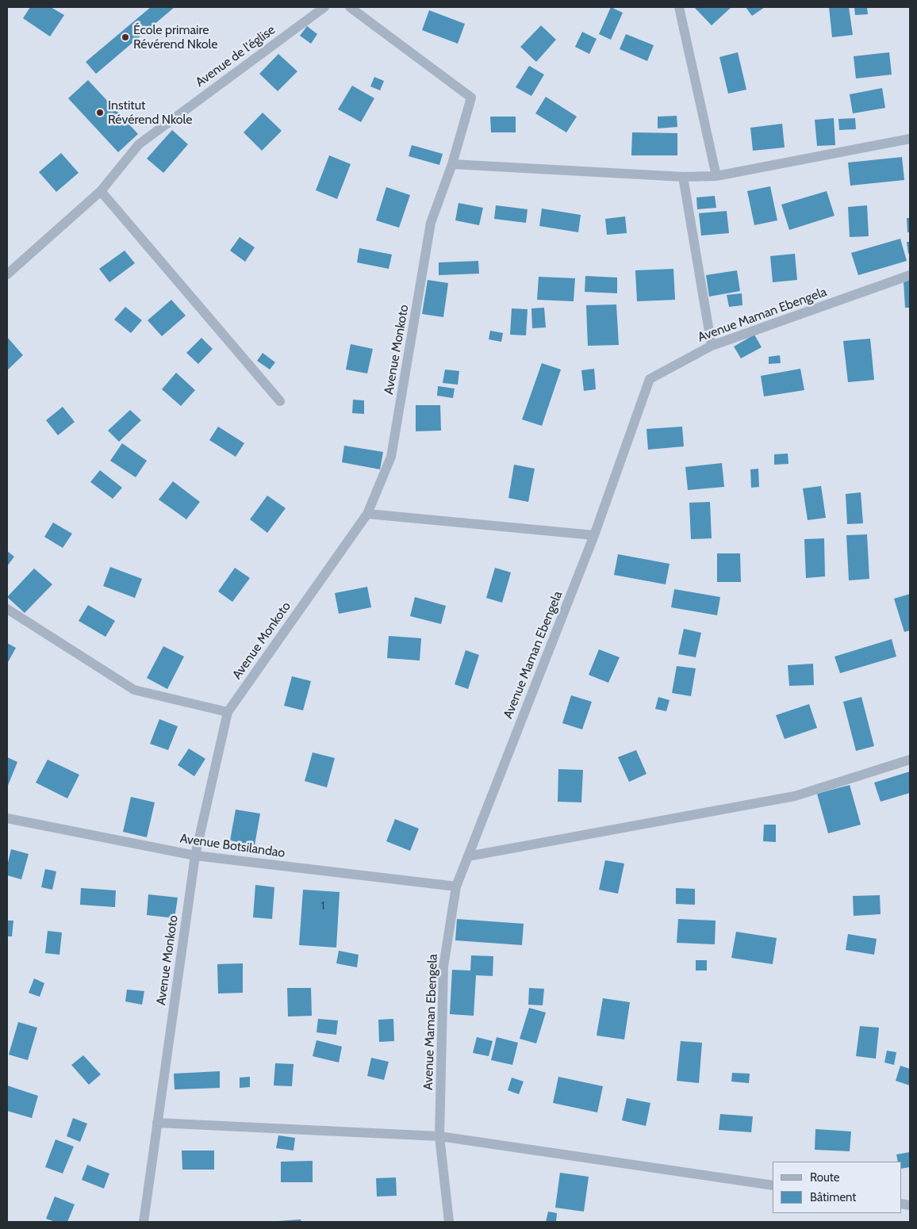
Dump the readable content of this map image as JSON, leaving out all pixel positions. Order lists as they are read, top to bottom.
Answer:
{
  "streets": {
    "street": [
      "Avenue de l'église",
      "Avenue Maman Ebengela",
      "Avenue Monkoto",
      "Avenue Botsilandao"
    ]
  },
  "crossings": [
    ["Avenue Maman Ebengela", "Avenue Botsilandao"],
    ["Avenue Monkoto", "Avenue Botsilandao"]
  ],
  "places": ["École primaire Révérend Nkole", "Institut Révérend Nkole"],
  "house_numbers": ["1"],
  "legend": ["Route", "Bâtiment"]
}
